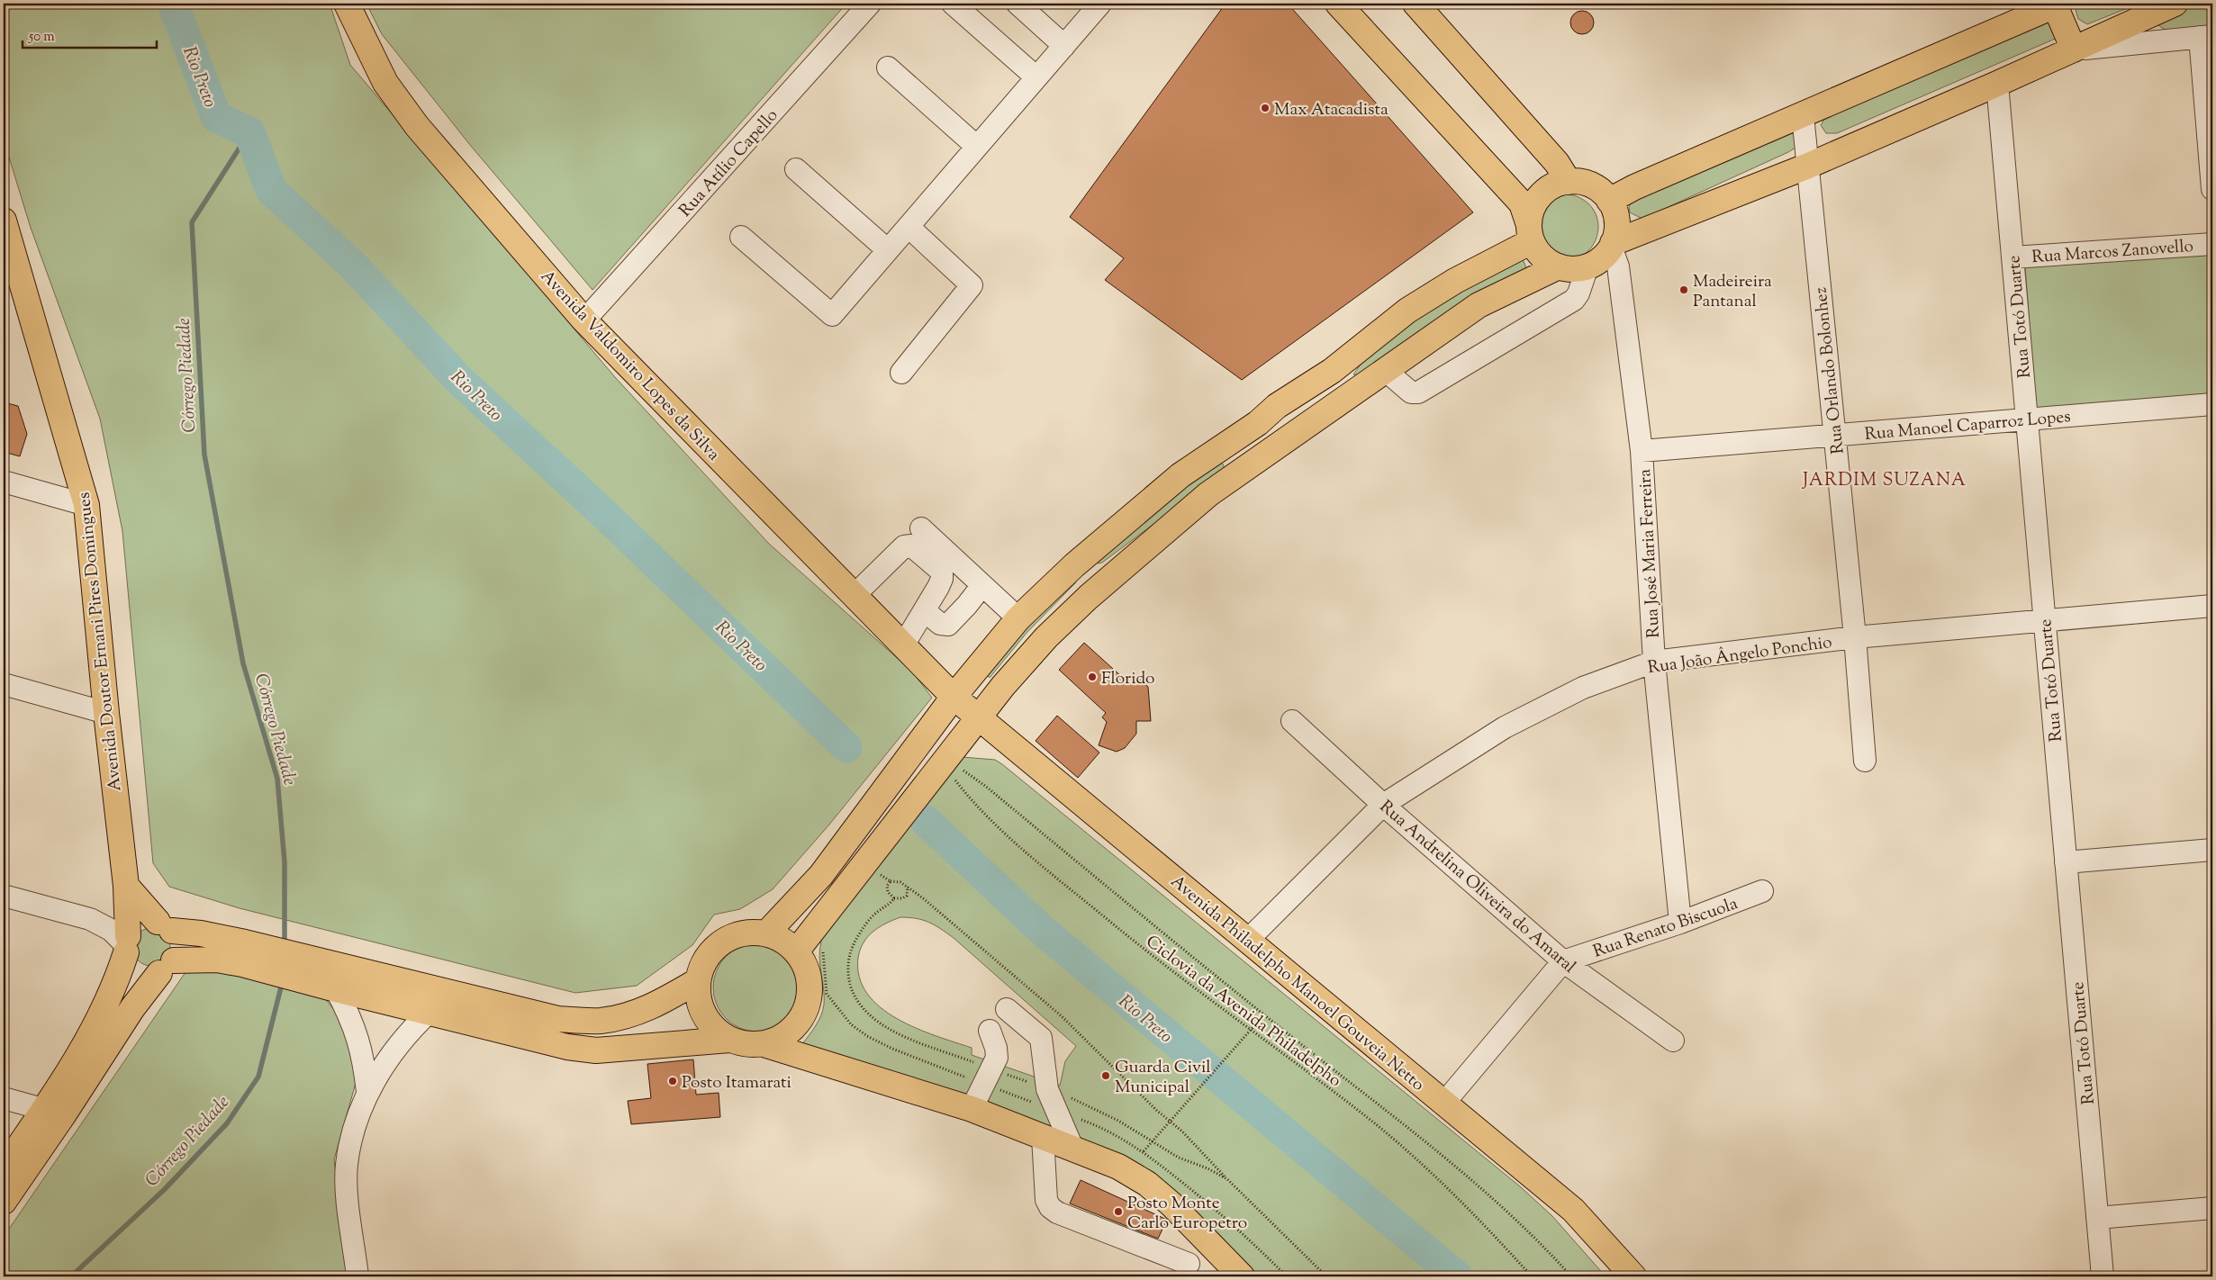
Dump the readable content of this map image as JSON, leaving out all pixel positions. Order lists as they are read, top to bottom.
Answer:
{
  "streets": {
    "main road": ["Avenida Valdomiro Lopes da Silva", "Avenida Doutor Ernani Pires Domingues", "Avenida Philadelpho Manoel Gouveia Netto"],
    "street": [
      "Rua Atílio Capello",
      "Rua Marcos Zanovello",
      "Rua Totó Duarte",
      "Rua Orlando Bolonhez",
      "Rua Manoel Caparroz Lopes",
      "Rua José Maria Ferreira",
      "Rua João Ângelo Ponchio",
      "Rua Andrelina Oliveira do Amaral",
      "Rua Renato Biscuola"
    ],
    "path": ["Ciclovia da Avenida Philadelpho"]
  },
  "crossings": [
    ["Rua Atílio Capello", "Avenida Valdomiro Lopes da Silva"],
    ["Rua Marcos Zanovello", "Rua Totó Duarte"],
    ["Rua Totó Duarte", "Rua Manoel Caparroz Lopes"],
    ["Rua Totó Duarte", "Rua João Ângelo Ponchio"],
    ["Avenida Valdomiro Lopes da Silva", "Avenida Philadelpho Manoel Gouveia Netto"],
    ["Rua Orlando Bolonhez", "Rua Manoel Caparroz Lopes"],
    ["Rua Orlando Bolonhez", "Rua João Ângelo Ponchio"],
    ["Rua Manoel Caparroz Lopes", "Rua José Maria Ferreira"],
    ["Rua José Maria Ferreira", "Rua João Ângelo Ponchio"],
    ["Rua José Maria Ferreira", "Rua Renato Biscuola"],
    ["Rua João Ângelo Ponchio", "Rua Andrelina Oliveira do Amaral"],
    ["Rua João Ângelo Ponchio", "Avenida Philadelpho Manoel Gouveia Netto"],
    ["Rua Andrelina Oliveira do Amaral", "Rua Renato Biscuola"]
  ],
  "districts": ["JARDIM SUZANA"],
  "water": ["Rio Preto", "Córrego Piedade"],
  "places": [
    "Max Atacadista",
    "Madeireira Pantanal",
    "Florido",
    "Guarda Civil Municipal",
    "Posto Itamarati",
    "Posto Monte Carlo Europetro"
  ],
  "scale_bar": "50 m"
}
